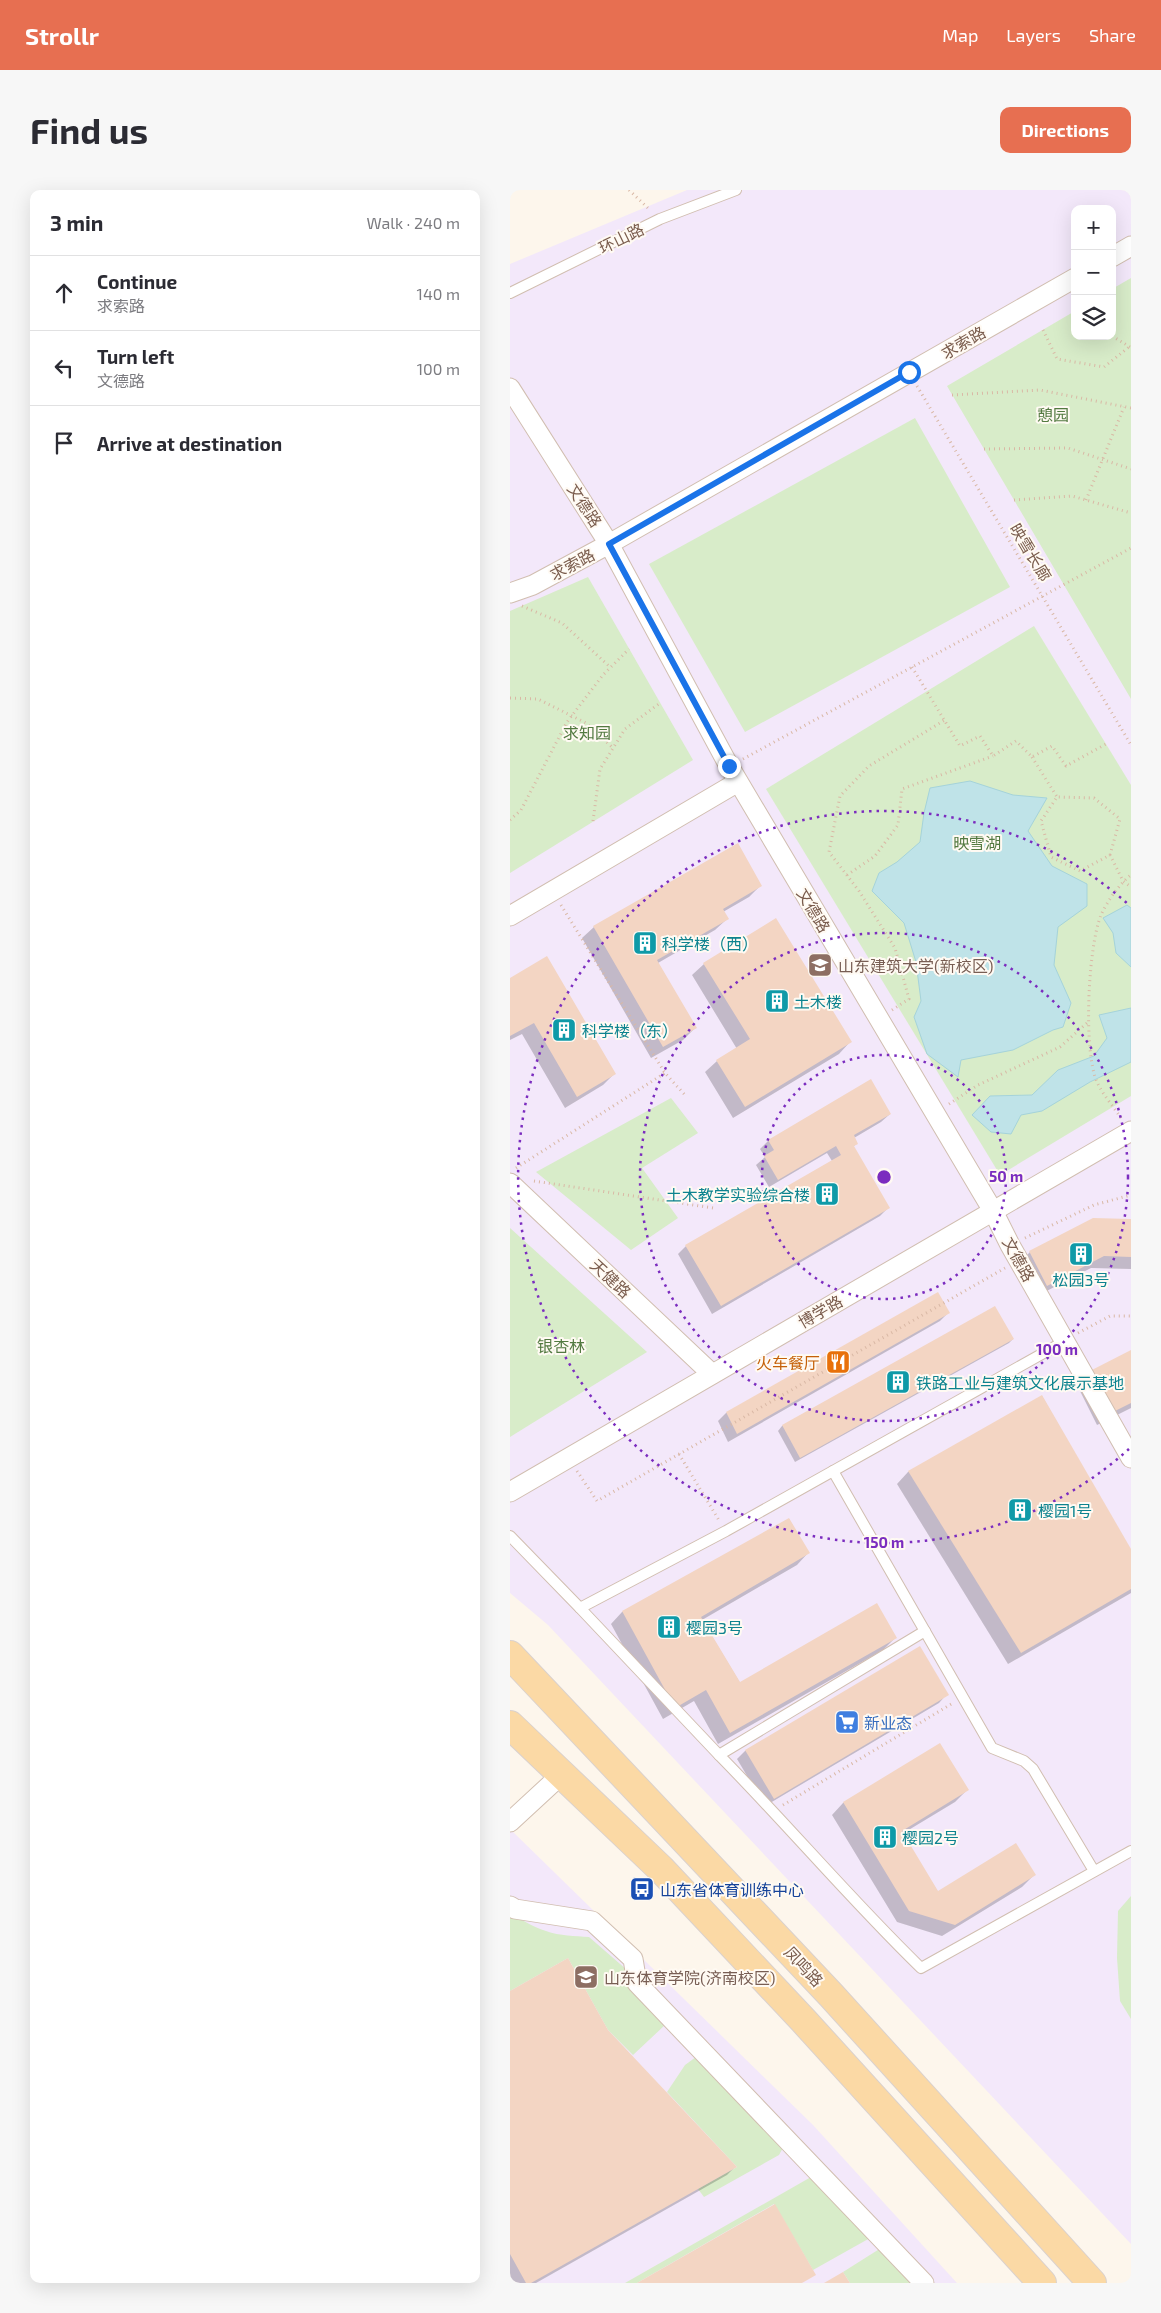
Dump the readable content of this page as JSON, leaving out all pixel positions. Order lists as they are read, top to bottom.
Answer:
{
  "streets": {
    "main road": ["凤鸣路"],
    "street": [
      "求索路",
      "文德路",
      "天健路",
      "博学路"
    ],
    "lane": ["环山路"],
    "path": ["映雪长廊"]
  },
  "crossings": [
    ["求索路", "文德路"],
    ["求索路", "映雪长廊"],
    ["文德路", "博学路"],
    ["天健路", "博学路"]
  ],
  "parks": [
    "憩园",
    "求知园",
    "映雪湖",
    "银杏林"
  ],
  "places": {
    "building": [
      "科学楼（西）",
      "土木楼",
      "科学楼（东）",
      "土木教学实验综合楼",
      "松园3号",
      "铁路工业与建筑文化展示基地",
      "樱园1号",
      "樱园3号",
      "樱园2号"
    ],
    "school or university": ["山东建筑大学(新校区)", "山东体育学院(济南校区)"],
    "restaurant": ["火车餐厅"],
    "supermarket": ["新业态"],
    "bus stop": ["山东省体育训练中心"]
  },
  "page": {
    "header": "Strollr",
    "nav": ["Map", "Layers", "Share"],
    "buttons": "Directions",
    "title": "Find us",
    "heading": ["3 min", "Walk · 240 m"],
    "map_buttons": ["+", "−"],
    "list": [
      ["Continue", "求索路", "140 m"],
      ["Turn left", "文德路", "100 m"],
      "Arrive at destination"
    ]
  },
  "rings": ["50 m", "100 m", "150 m"]
}
